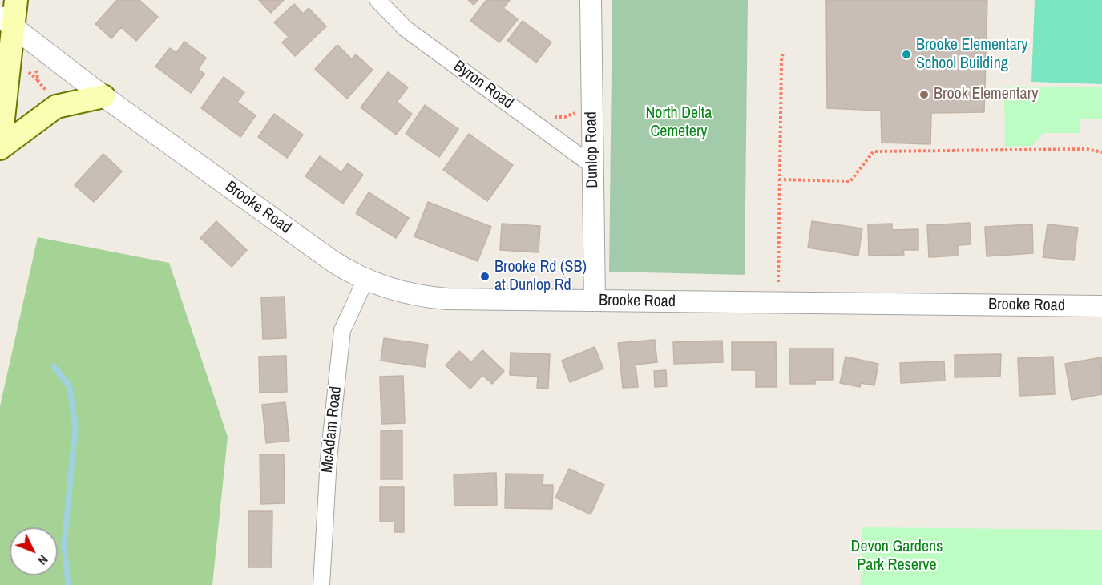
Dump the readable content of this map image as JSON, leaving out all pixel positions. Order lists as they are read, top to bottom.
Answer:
{
  "streets": {
    "street": [
      "Byron Road",
      "Dunlop Road",
      "Brooke Road",
      "McAdam Road"
    ]
  },
  "crossings": [
    ["Byron Road", "Dunlop Road"],
    ["Dunlop Road", "Brooke Road"],
    ["Brooke Road", "McAdam Road"]
  ],
  "parks": ["North Delta Cemetery", "Devon Gardens Park Reserve"],
  "places": ["Brooke Elementary School Building", "Brook Elementary", "Brooke Rd (SB) at Dunlop Rd"],
  "north": "bottom right"
}
